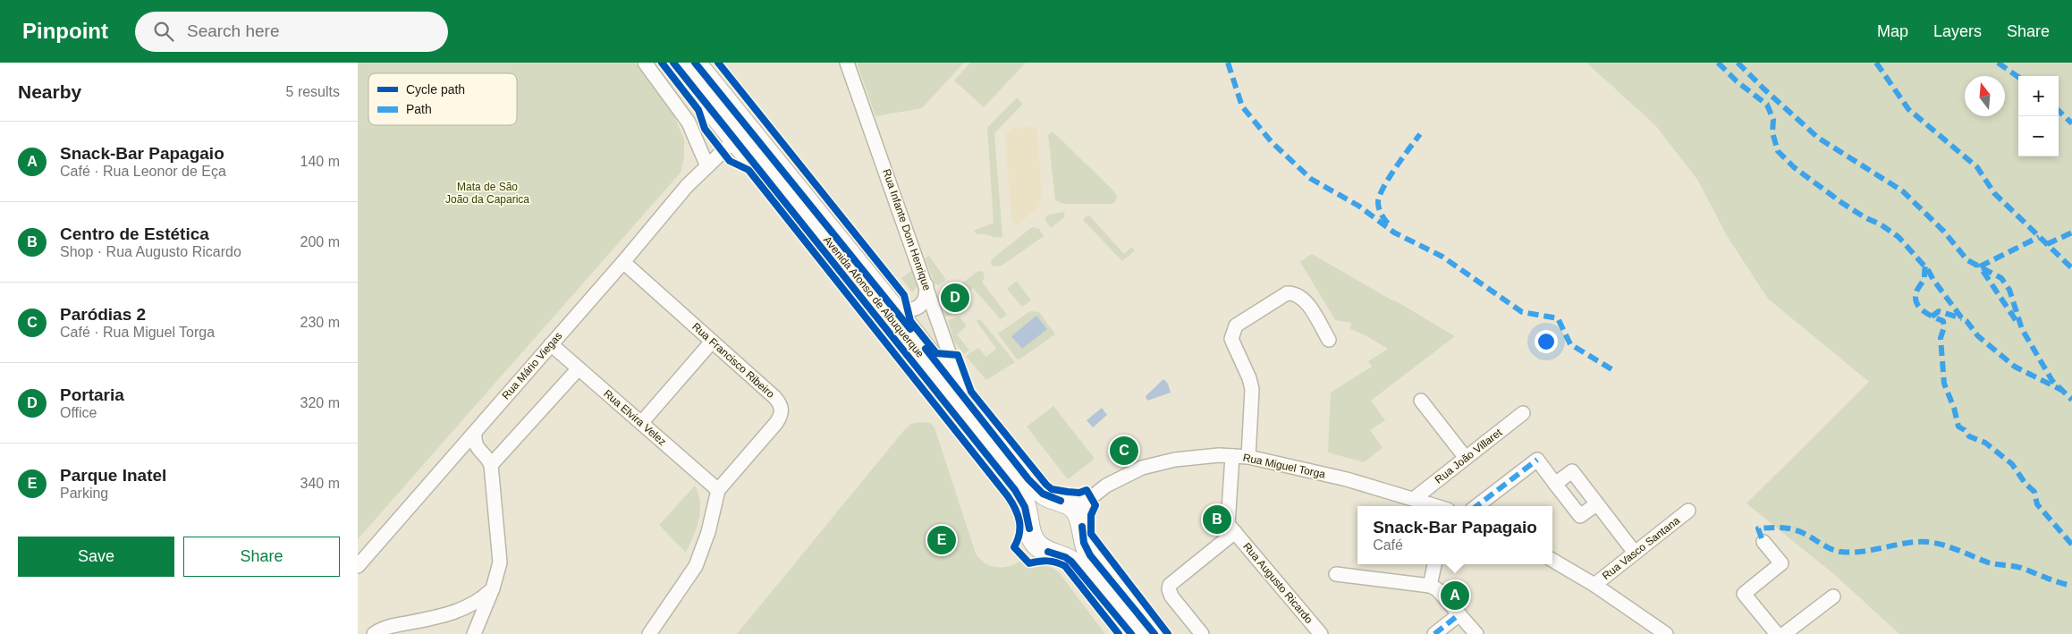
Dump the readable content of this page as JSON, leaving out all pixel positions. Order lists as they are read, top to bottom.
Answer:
{
  "streets": {
    "main road": ["Avenida Afonso de Albuquerque"],
    "street": [
      "Rua Infante Dom Henrique",
      "Rua Francisco Ribeiro",
      "Rua Mário Viegas",
      "Rua Elvira Velez",
      "Rua João Villaret",
      "Rua Miguel Torga",
      "Rua Vasco Santana",
      "Rua Augusto Ricardo"
    ]
  },
  "crossings": [
    ["Rua Infante Dom Henrique", "Avenida Afonso de Albuquerque"],
    ["Avenida Afonso de Albuquerque", "Rua Mário Viegas"],
    ["Avenida Afonso de Albuquerque", "Rua Miguel Torga"],
    ["Rua Francisco Ribeiro", "Rua Mário Viegas"],
    ["Rua Francisco Ribeiro", "Rua Elvira Velez"],
    ["Rua Mário Viegas", "Rua Elvira Velez"],
    ["Rua João Villaret", "Rua Miguel Torga"],
    ["Rua Miguel Torga", "Rua Augusto Ricardo"]
  ],
  "parks": ["Mata de São João da Caparica"],
  "legend": ["Cycle path", "Path"],
  "north": "top",
  "page": {
    "header": "Pinpoint",
    "search": "Search here",
    "nav": ["Map", "Layers", "Share"],
    "heading": ["Nearby", "5 results"],
    "map_buttons": ["+", "−"],
    "list": [
      {
        "mark": "A",
        "name": "Snack-Bar Papagaio",
        "note": "Café · Rua Leonor de Eça",
        "value": "140 m"
      },
      {
        "mark": "B",
        "name": "Centro de Estética",
        "note": "Shop · Rua Augusto Ricardo",
        "value": "200 m"
      },
      {
        "mark": "C",
        "name": "Paródias 2",
        "note": "Café · Rua Miguel Torga",
        "value": "230 m"
      },
      {
        "mark": "D",
        "name": "Portaria",
        "note": "Office",
        "value": "320 m"
      },
      {
        "mark": "E",
        "name": "Parque Inatel",
        "note": "Parking",
        "value": "340 m"
      }
    ],
    "pins": [
      "D",
      "C",
      "B",
      "E",
      "A"
    ],
    "popup": ["Snack-Bar Papagaio", "Café"],
    "buttons": ["Save", "Share"]
  }
}
